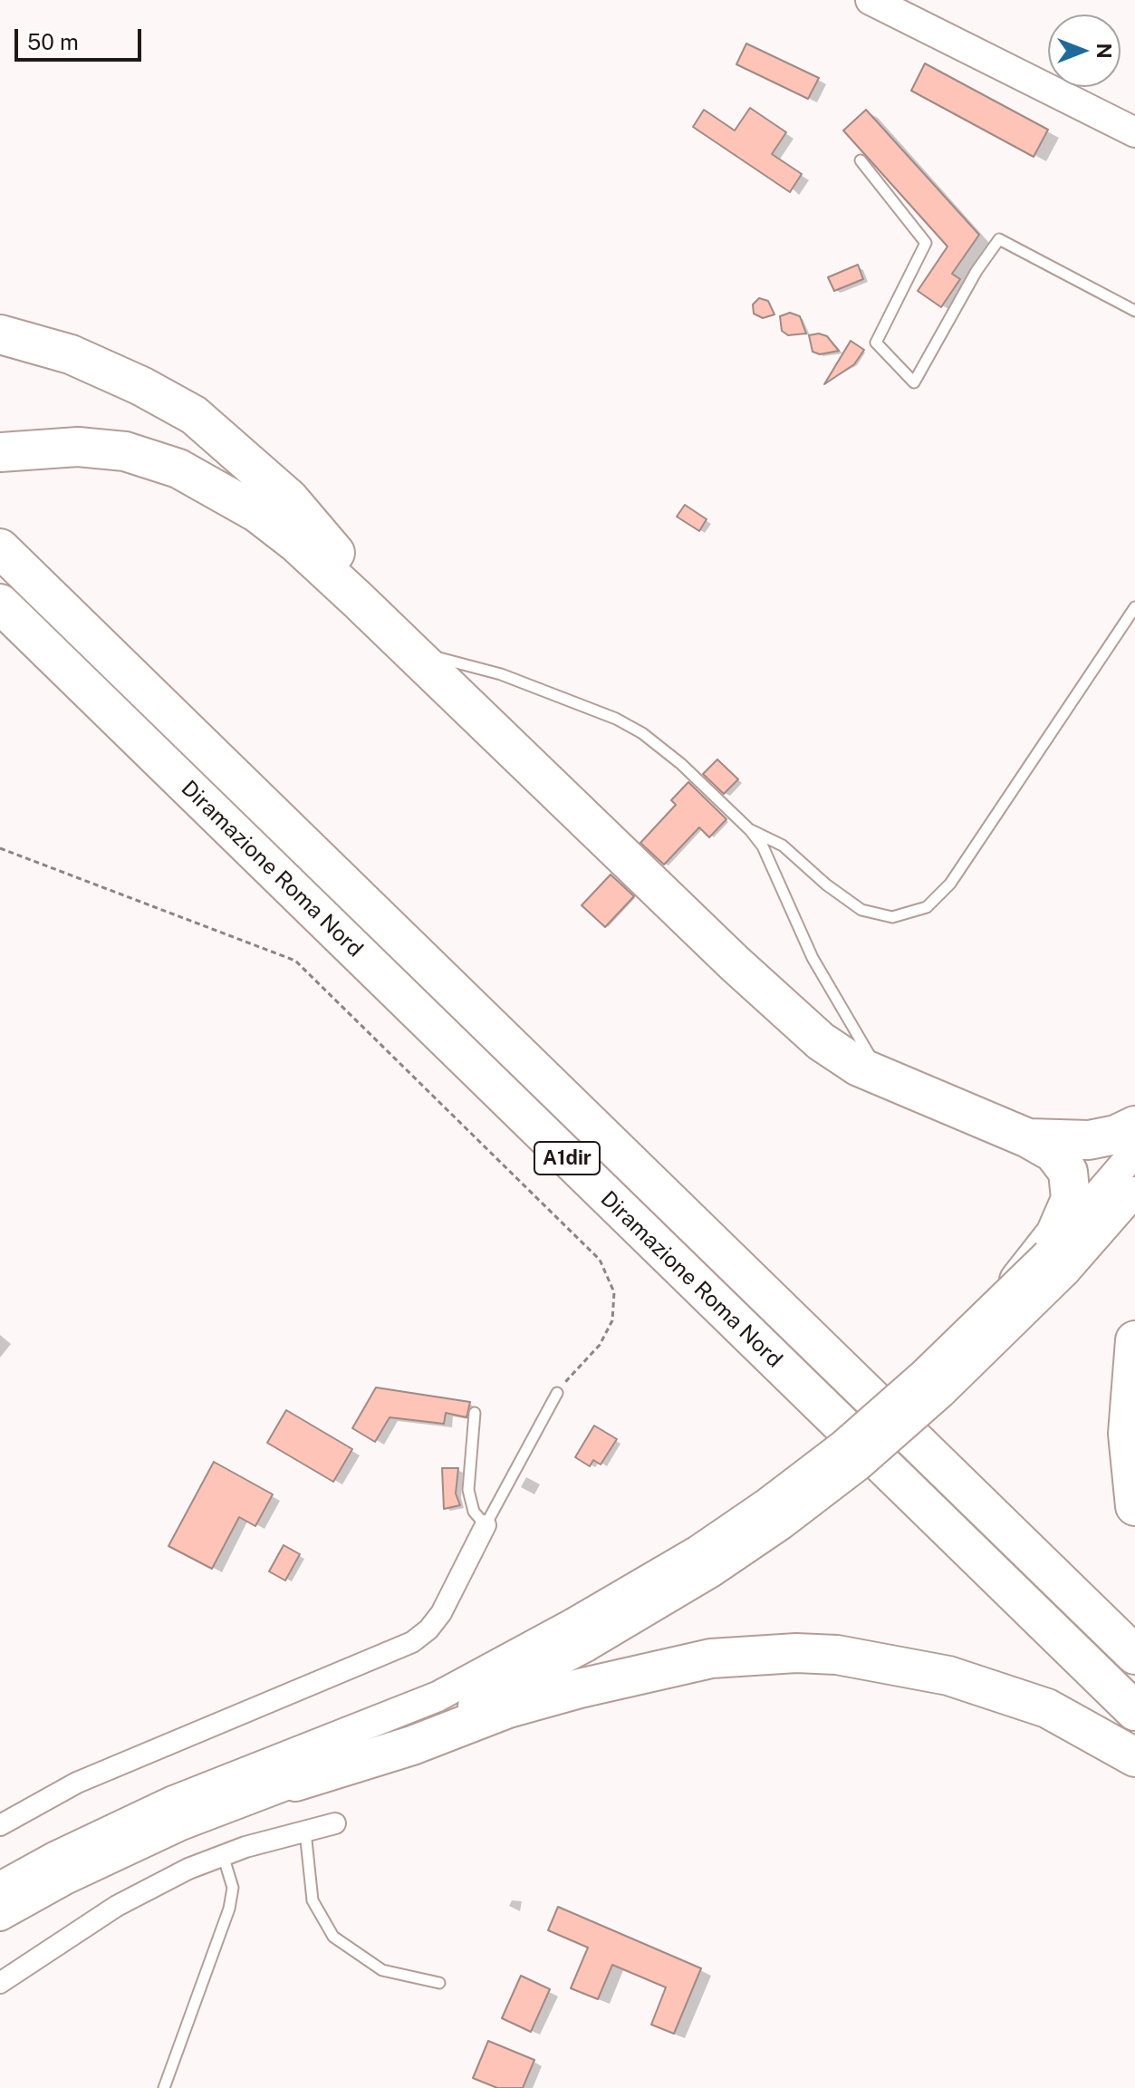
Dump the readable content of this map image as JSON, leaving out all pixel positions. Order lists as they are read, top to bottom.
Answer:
{
  "streets": {
    "highway": ["Diramazione Roma Nord", "A1dir"]
  },
  "scale_bar": "50 m",
  "north": "right"
}
